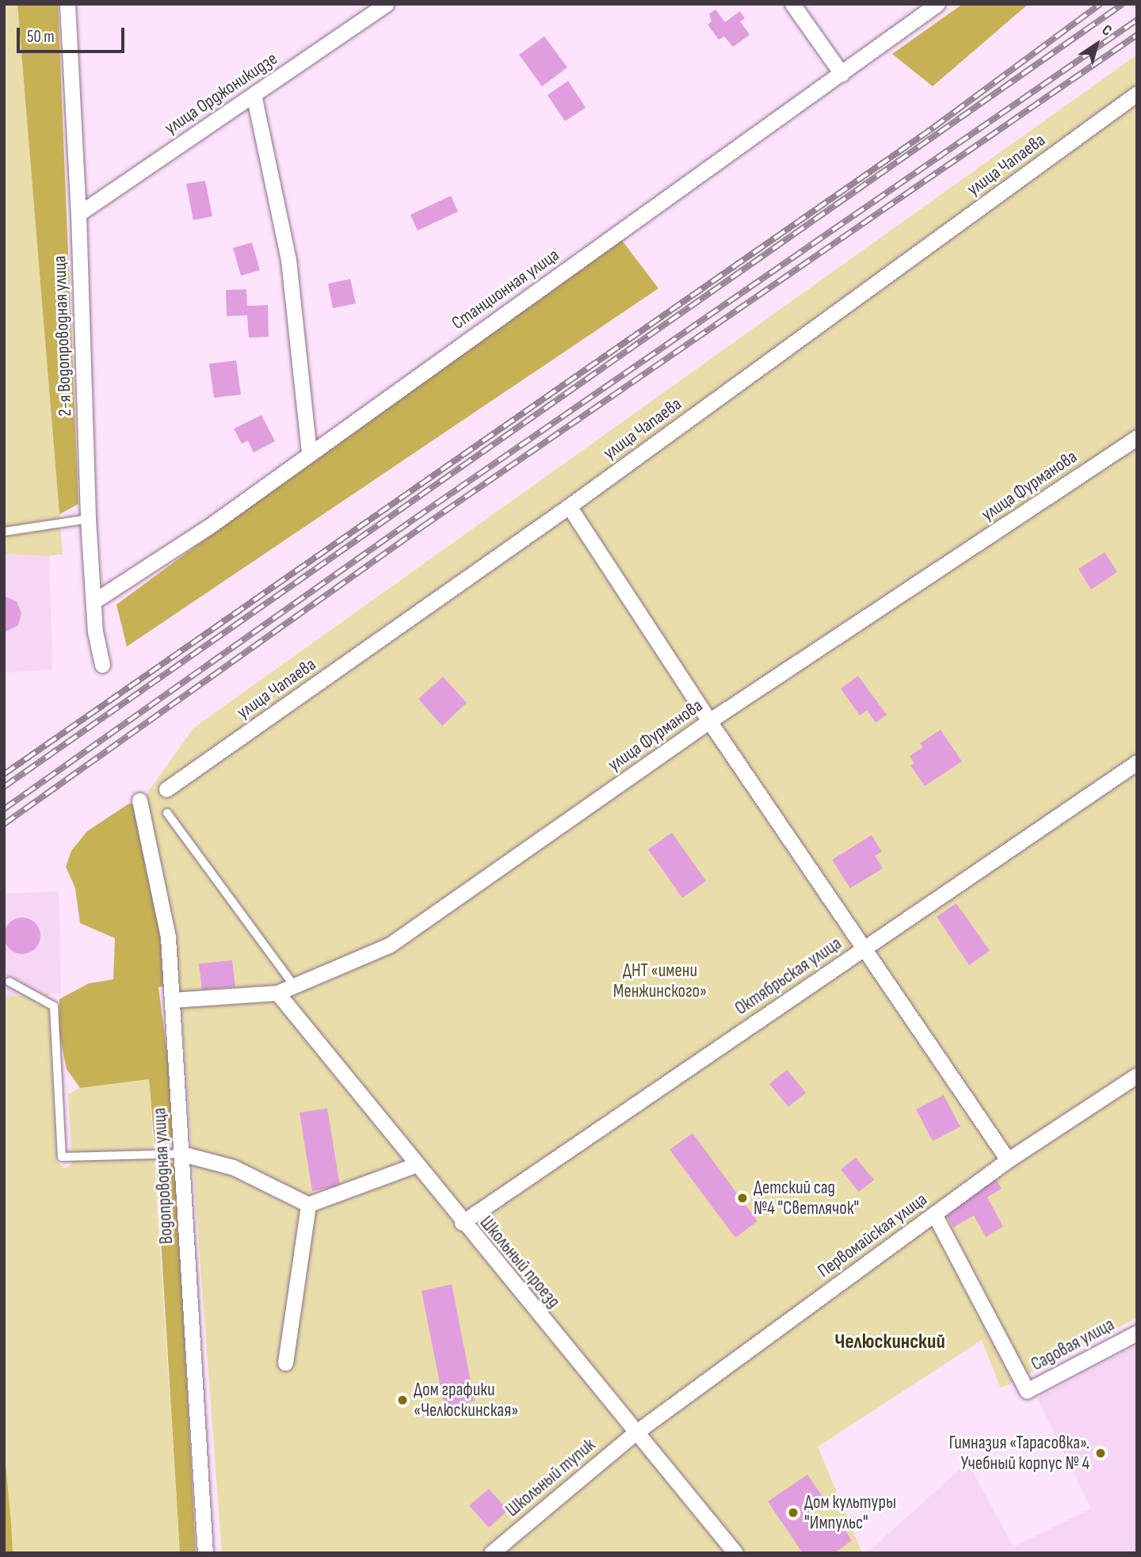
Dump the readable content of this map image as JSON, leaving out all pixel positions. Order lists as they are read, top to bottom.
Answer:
{
  "streets": {
    "street": [
      "улица Орджоникидзе",
      "улица Чапаева",
      "Станционная улица",
      "2-я Водопроводная улица",
      "улица Фурманова",
      "Октябрьская улица",
      "Водопроводная улица",
      "Первомайская улица",
      "Школьный проезд",
      "Садовая улица",
      "Школьный тупик"
    ]
  },
  "crossings": [
    ["улица Орджоникидзе", "2-я Водопроводная улица"],
    ["Станционная улица", "2-я Водопроводная улица"],
    ["улица Фурманова", "Водопроводная улица"],
    ["улица Фурманова", "Школьный проезд"],
    ["Октябрьская улица", "Школьный проезд"],
    ["Первомайская улица", "Школьный проезд"],
    ["Первомайская улица", "Садовая улица"],
    ["Первомайская улица", "Школьный тупик"],
    ["Школьный проезд", "Школьный тупик"]
  ],
  "districts": ["Челюскинский"],
  "parks": ["ДНТ «имени Менжинского»"],
  "places": [
    "Детский сад №4 \"Светлячок\"",
    "Дом графики «Челюскинская»",
    "Гимназия «Тарасовка». Учебный корпус № 4",
    "Дом культуры \"Импульс\""
  ],
  "scale_bar": "50 m",
  "north": "top right"
}
